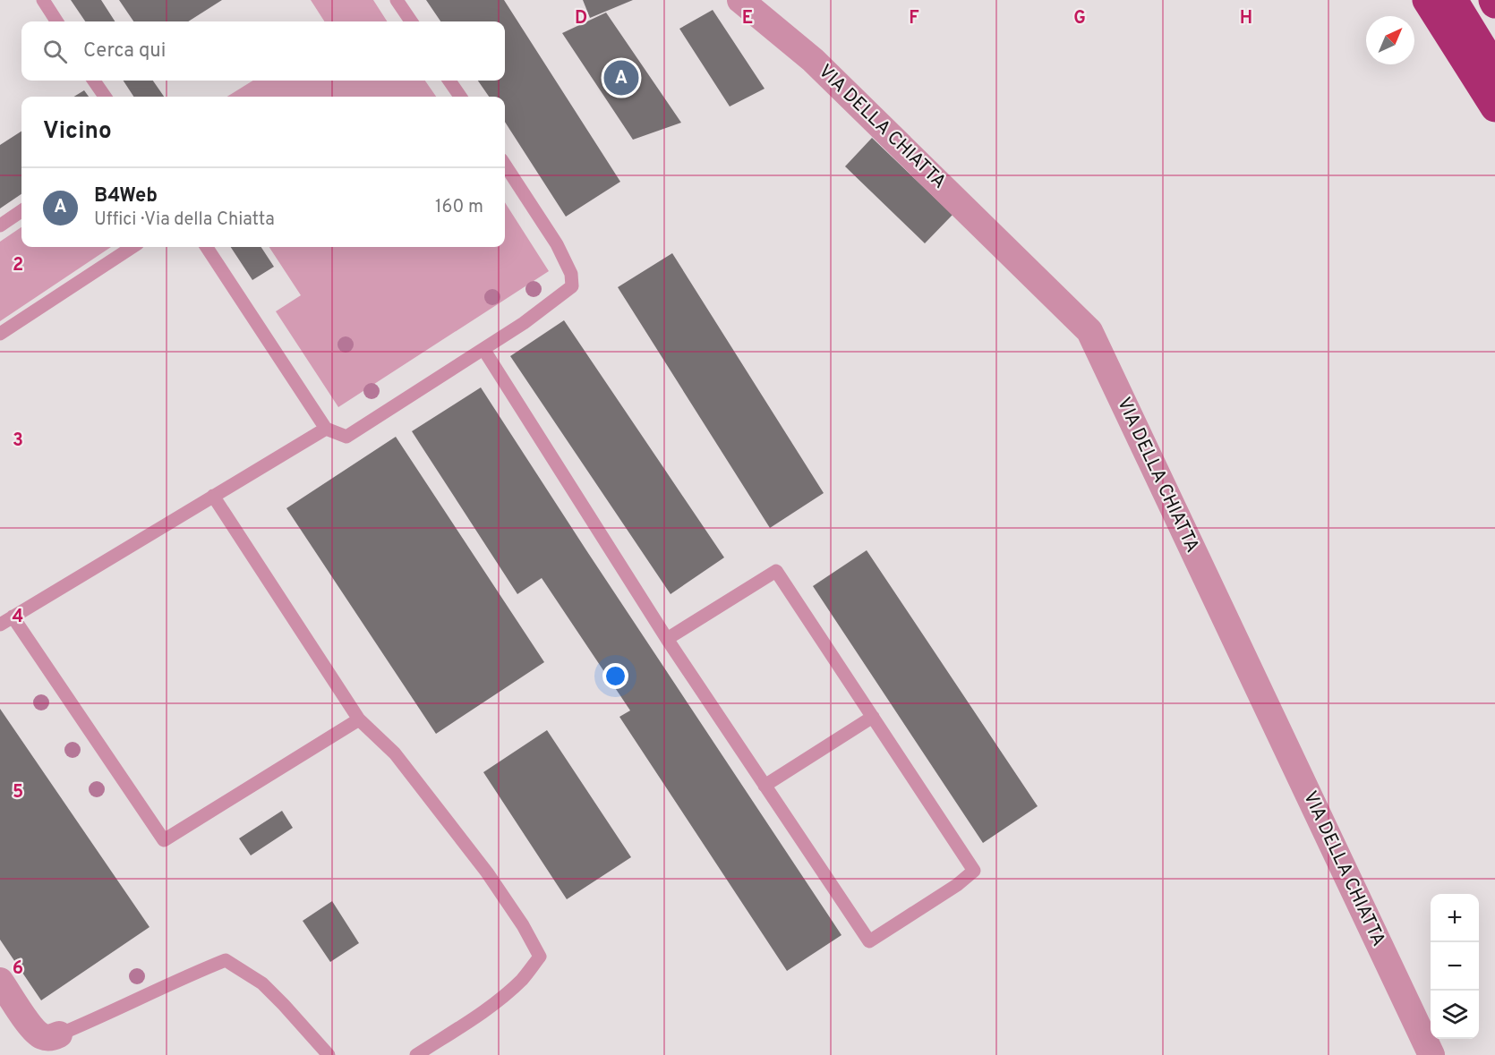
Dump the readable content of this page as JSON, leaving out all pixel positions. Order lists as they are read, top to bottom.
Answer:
{
  "streets": {
    "street": ["VIA DELLA CHIATTA"]
  },
  "north": "top right",
  "page": {
    "search": "Cerca qui",
    "pins": "A",
    "heading": "Vicino",
    "list": [
      {
        "mark": "A",
        "name": "B4Web",
        "note": "Uffici · Via della Chiatta",
        "value": "160 m"
      }
    ],
    "map_buttons": ["+", "−"]
  },
  "grid": {
    "columns": [
      "D",
      "E",
      "F",
      "G",
      "H"
    ],
    "rows": [
      "2",
      "3",
      "4",
      "5",
      "6"
    ]
  }
}
